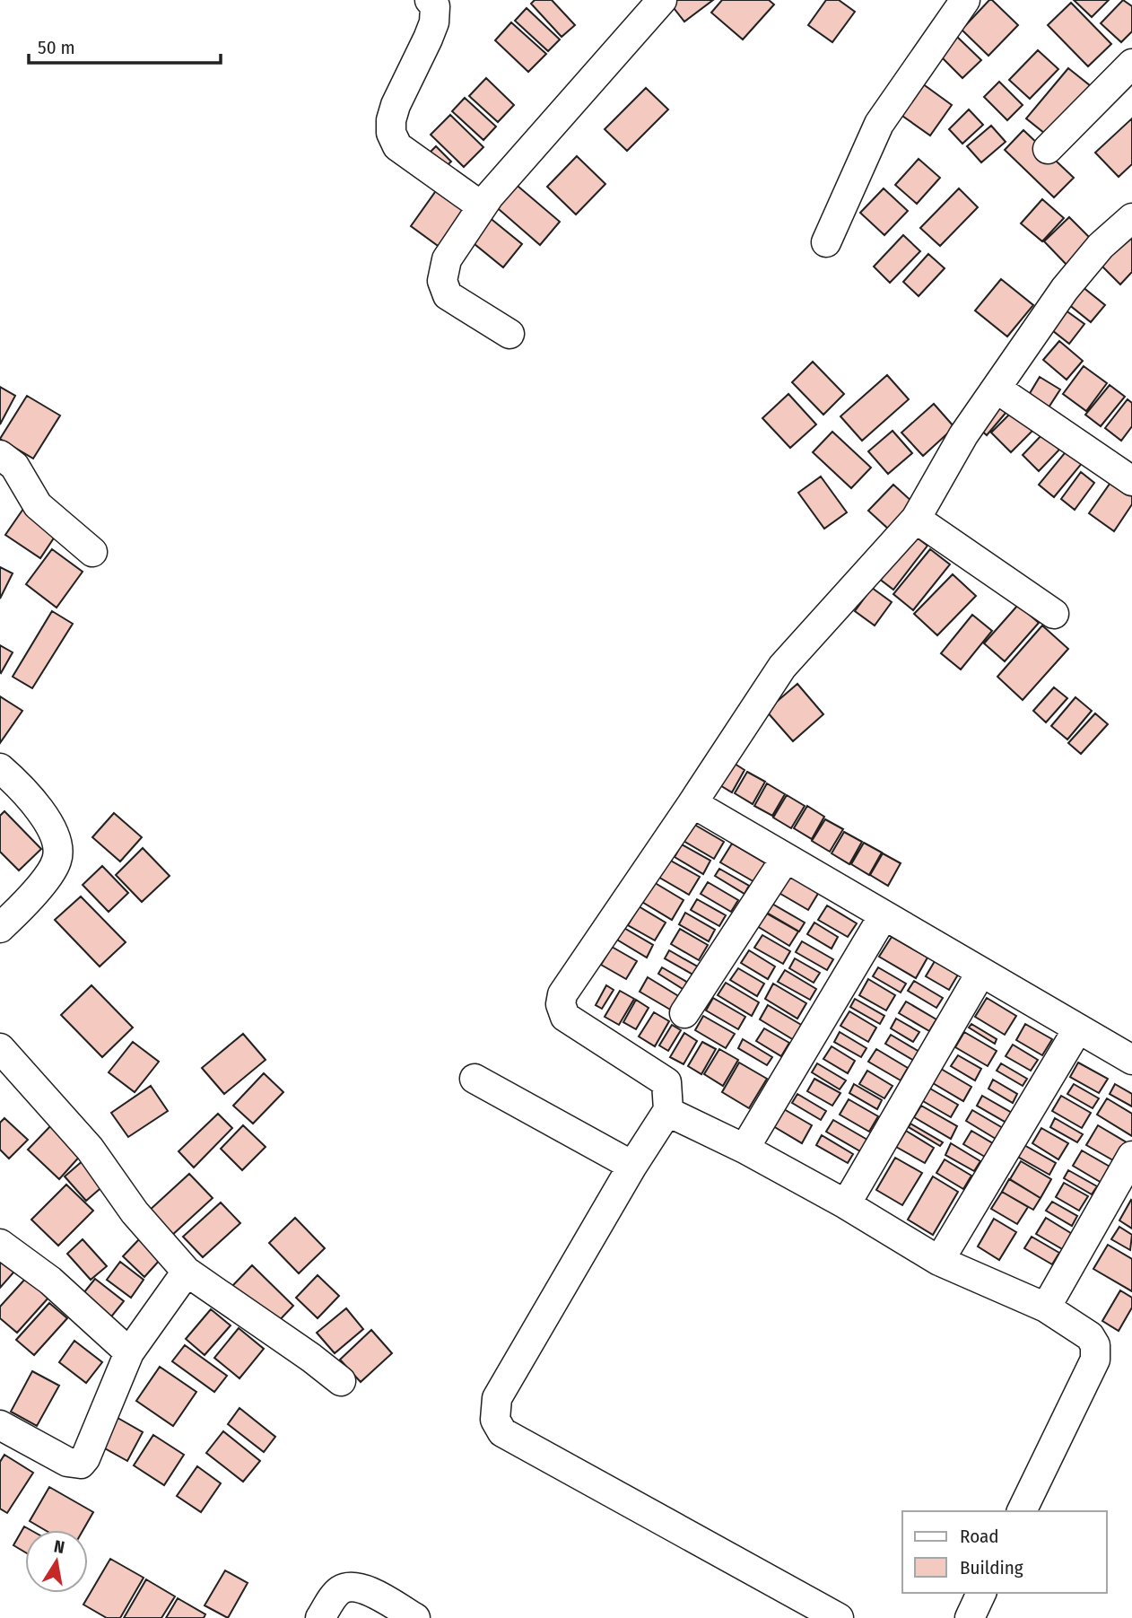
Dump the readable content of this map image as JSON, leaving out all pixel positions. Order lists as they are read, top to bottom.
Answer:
{
  "legend": ["Road", "Building"],
  "scale_bar": "50 m",
  "north": "top"
}
